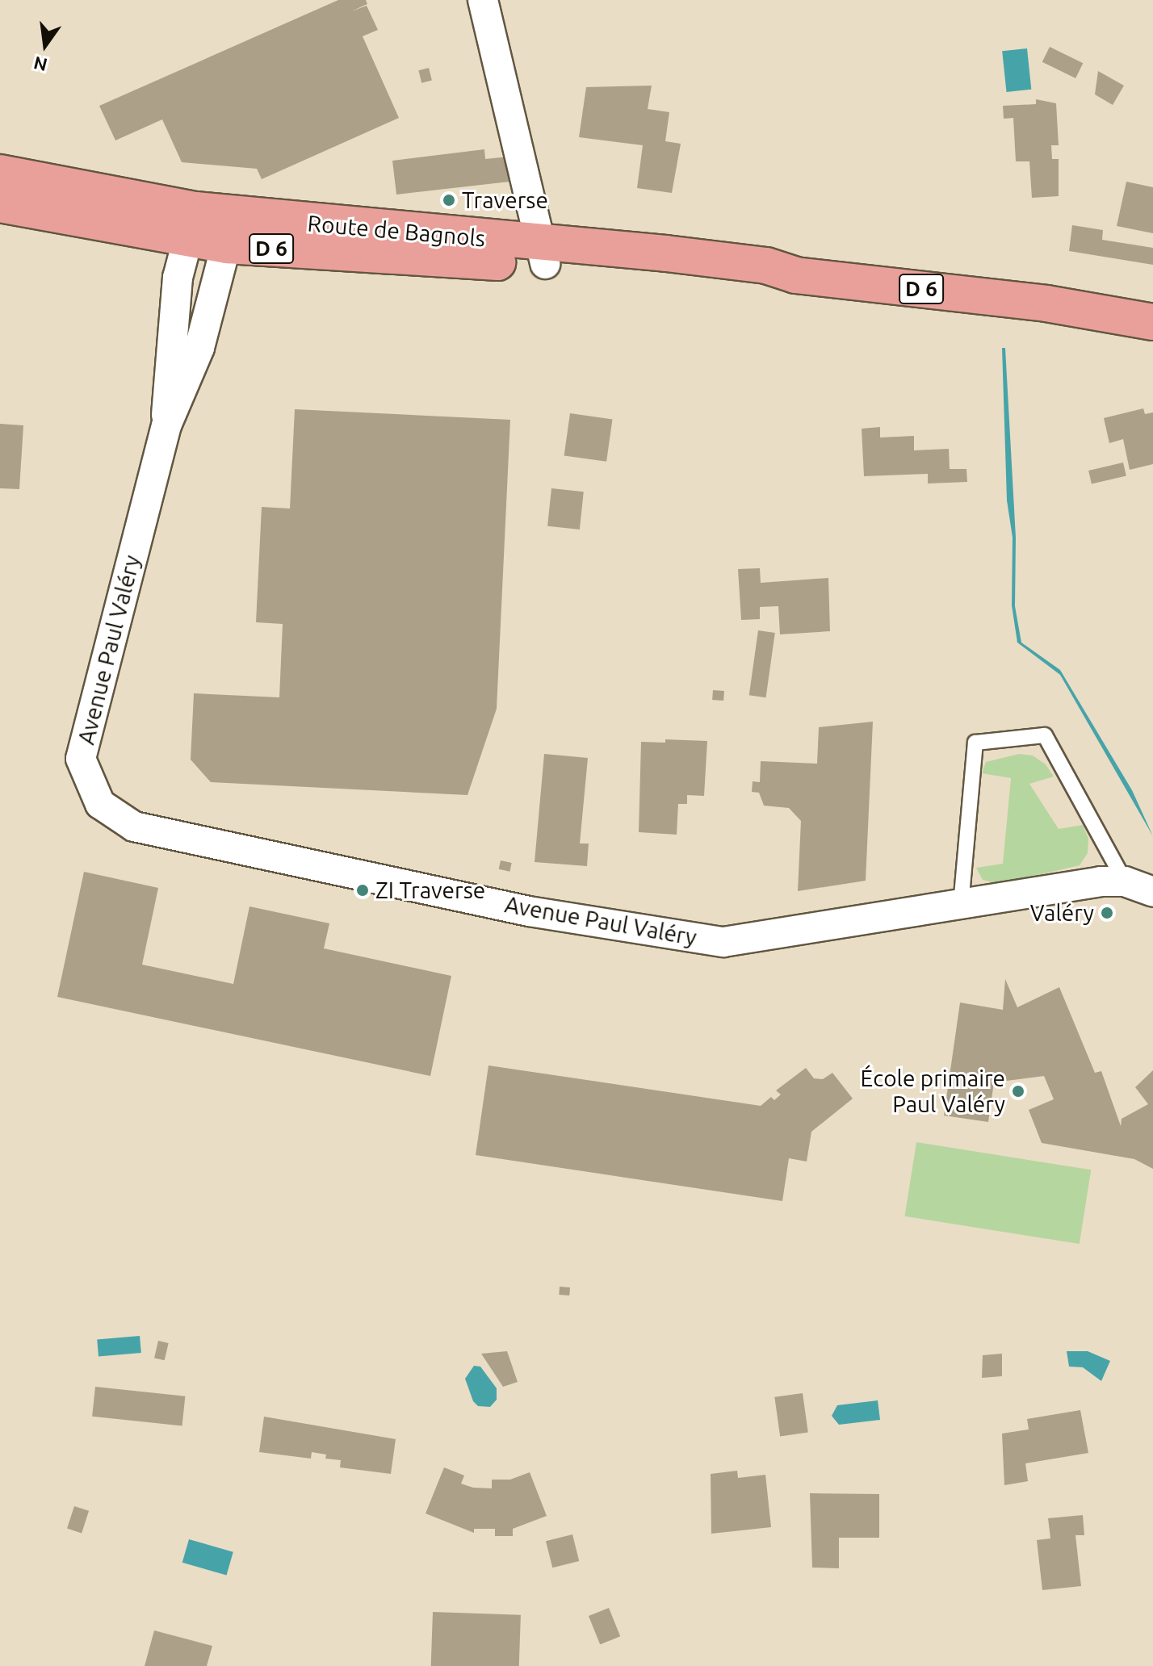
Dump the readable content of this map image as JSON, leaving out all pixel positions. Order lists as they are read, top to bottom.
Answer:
{
  "streets": {
    "main road": ["Route de Bagnols", "D 6"],
    "street": ["Avenue Paul Valéry"]
  },
  "crossings": [
    ["Route de Bagnols", "Avenue Paul Valéry"]
  ],
  "places": [
    "Traverse",
    "ZI Traverse",
    "Valéry",
    "École primaire Paul Valéry"
  ],
  "north": "bottom"
}
